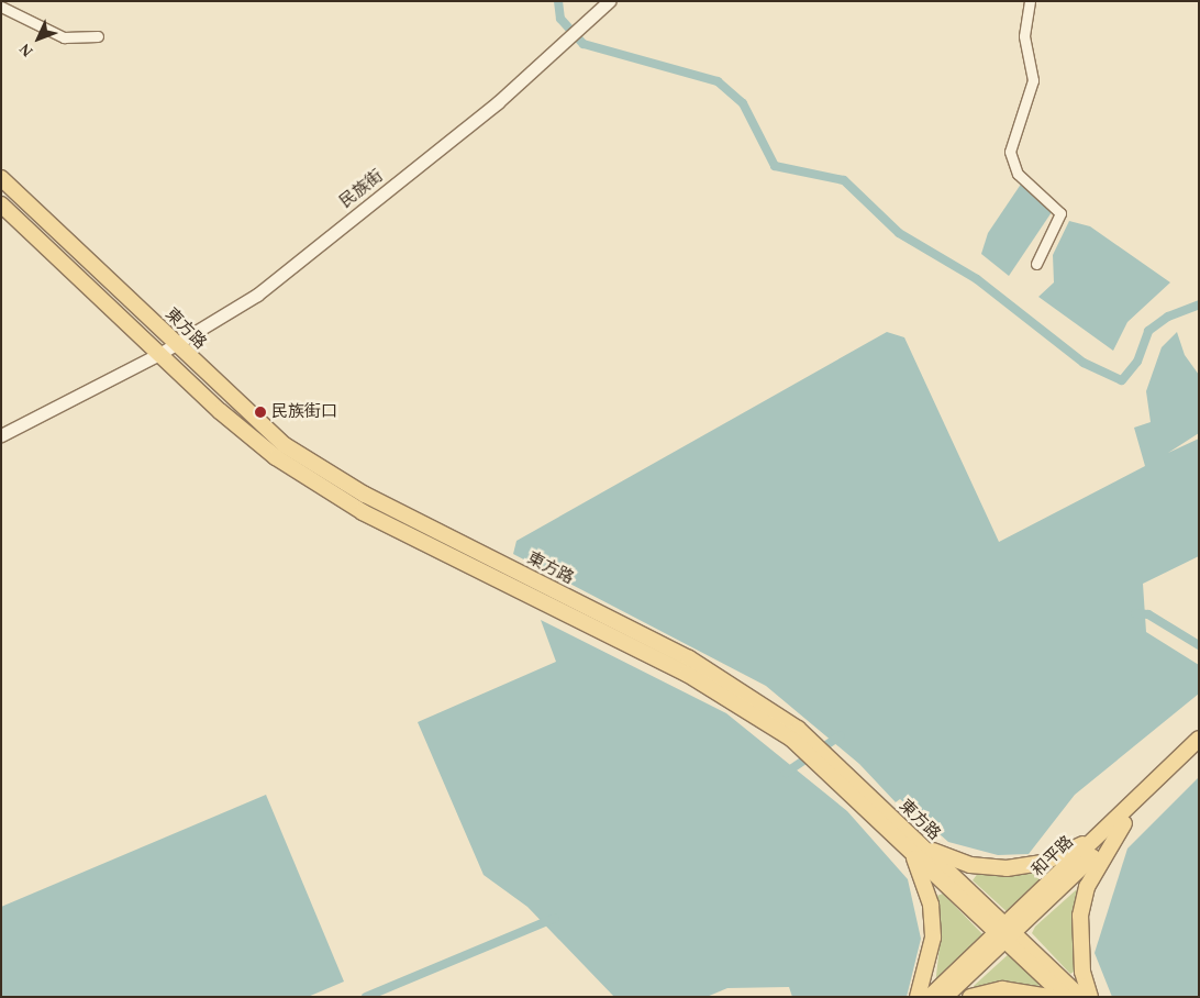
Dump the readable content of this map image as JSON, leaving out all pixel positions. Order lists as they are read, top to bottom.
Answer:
{
  "streets": {
    "main road": ["東方路", "和平路"],
    "street": ["民族街"]
  },
  "crossings": [
    ["民族街", "東方路"],
    ["東方路", "和平路"]
  ],
  "places": ["民族街口"],
  "north": "bottom left"
}
